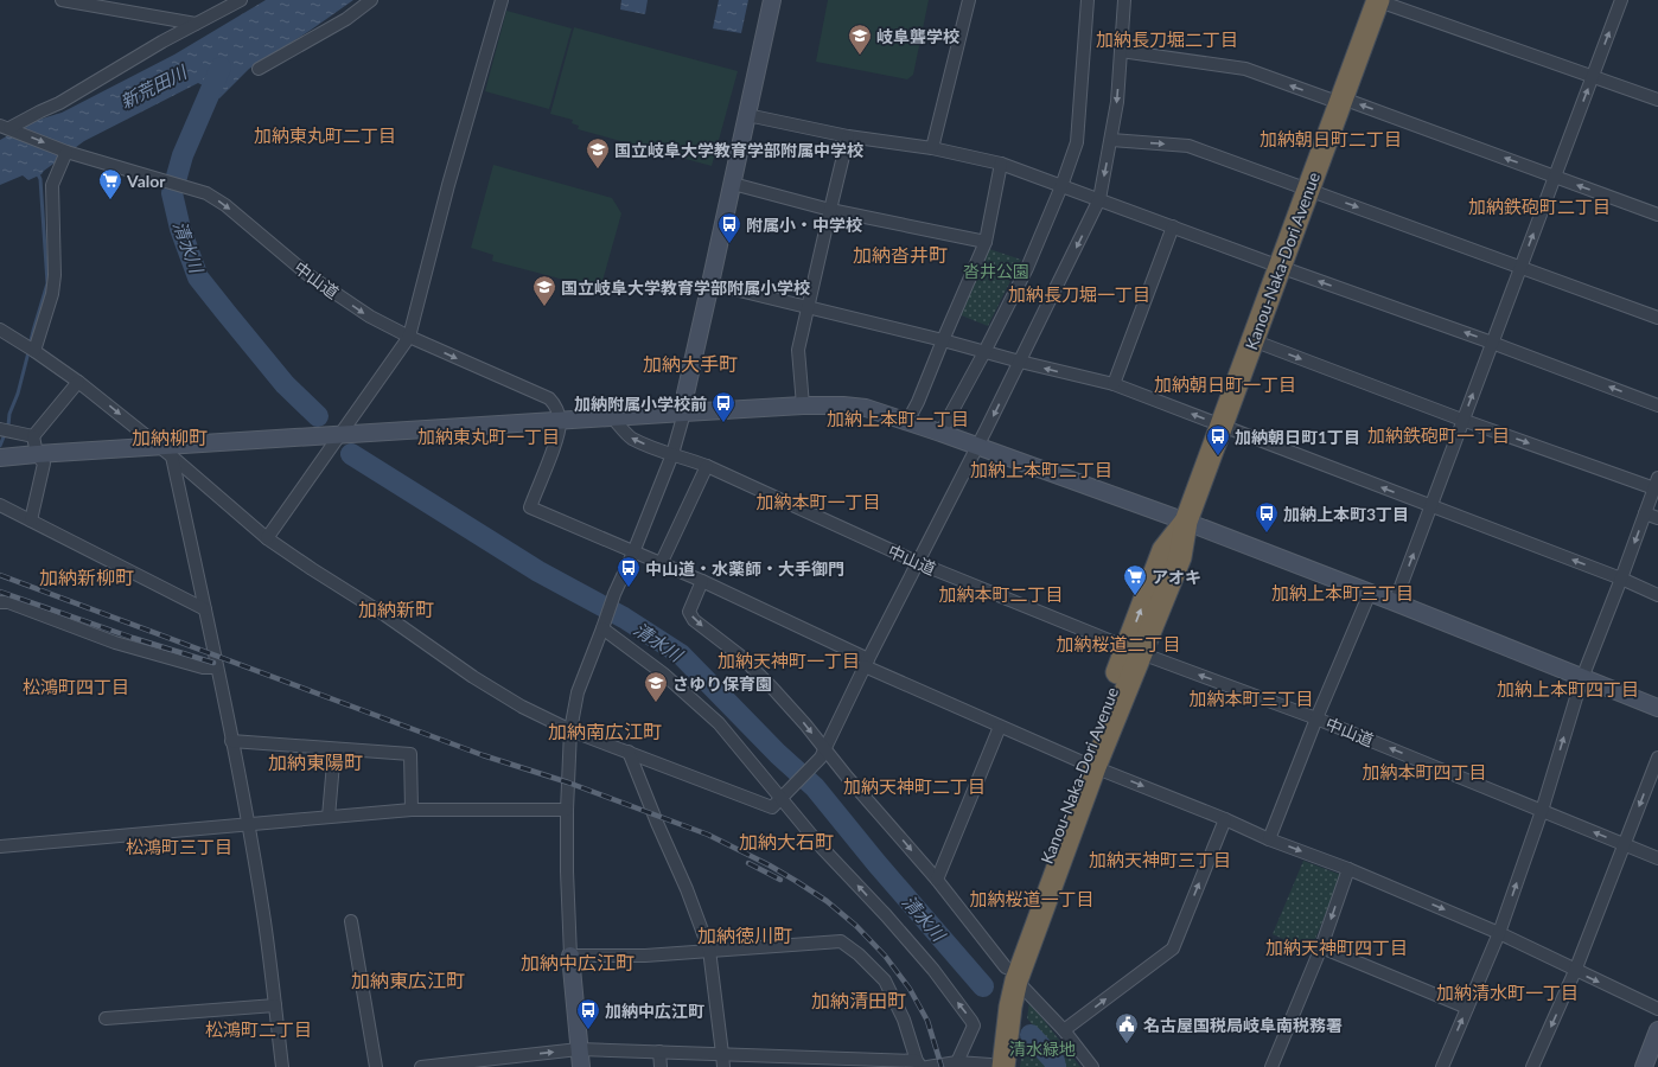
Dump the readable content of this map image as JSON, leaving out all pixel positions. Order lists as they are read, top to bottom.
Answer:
{
  "streets": {
    "highway": ["Kanou-Naka-Dori Avenue"],
    "street": ["中山道"]
  },
  "crossings": [
    ["Kanou-Naka-Dori Avenue", "中山道"]
  ],
  "districts": [
    "加納長刀堀二丁目",
    "加納東丸町二丁目",
    "加納朝日町二丁目",
    "加納鉄砲町二丁目",
    "加納沓井町",
    "加納長刀堀一丁目",
    "加納大手町",
    "加納朝日町一丁目",
    "加納上本町一丁目",
    "加納鉄砲町一丁目",
    "加納柳町",
    "加納東丸町一丁目",
    "加納上本町二丁目",
    "加納本町一丁目",
    "加納新柳町",
    "加納上本町三丁目",
    "加納本町二丁目",
    "加納新町",
    "加納桜道二丁目",
    "加納天神町一丁目",
    "松鴻町四丁目",
    "加納上本町四丁目",
    "加納本町三丁目",
    "加納南広江町",
    "加納東陽町",
    "加納本町四丁目",
    "加納天神町二丁目",
    "加納大石町",
    "松鴻町三丁目",
    "加納天神町三丁目",
    "加納桜道一丁目",
    "加納徳川町",
    "加納天神町四丁目",
    "加納中広江町",
    "加納東広江町",
    "加納清水町一丁目",
    "加納清田町",
    "松鴻町二丁目"
  ],
  "water": ["新荒田川", "清水川"],
  "parks": ["沓井公園", "清水緑地"],
  "places": {
    "school or university": [
      "岐阜聾学校",
      "国立岐阜大学教育学部附属中学校",
      "国立岐阜大学教育学部附属小学校",
      "さゆり保育園"
    ],
    "supermarket": ["Valor", "アオキ"],
    "bus stop": [
      "附属小・中学校",
      "加納附属小学校前",
      "加納朝日町1丁目",
      "加納上本町3丁目",
      "中山道・水薬師・大手御門",
      "加納中広江町"
    ],
    "public building": ["名古屋国税局岐阜南税務署"]
  }
}
